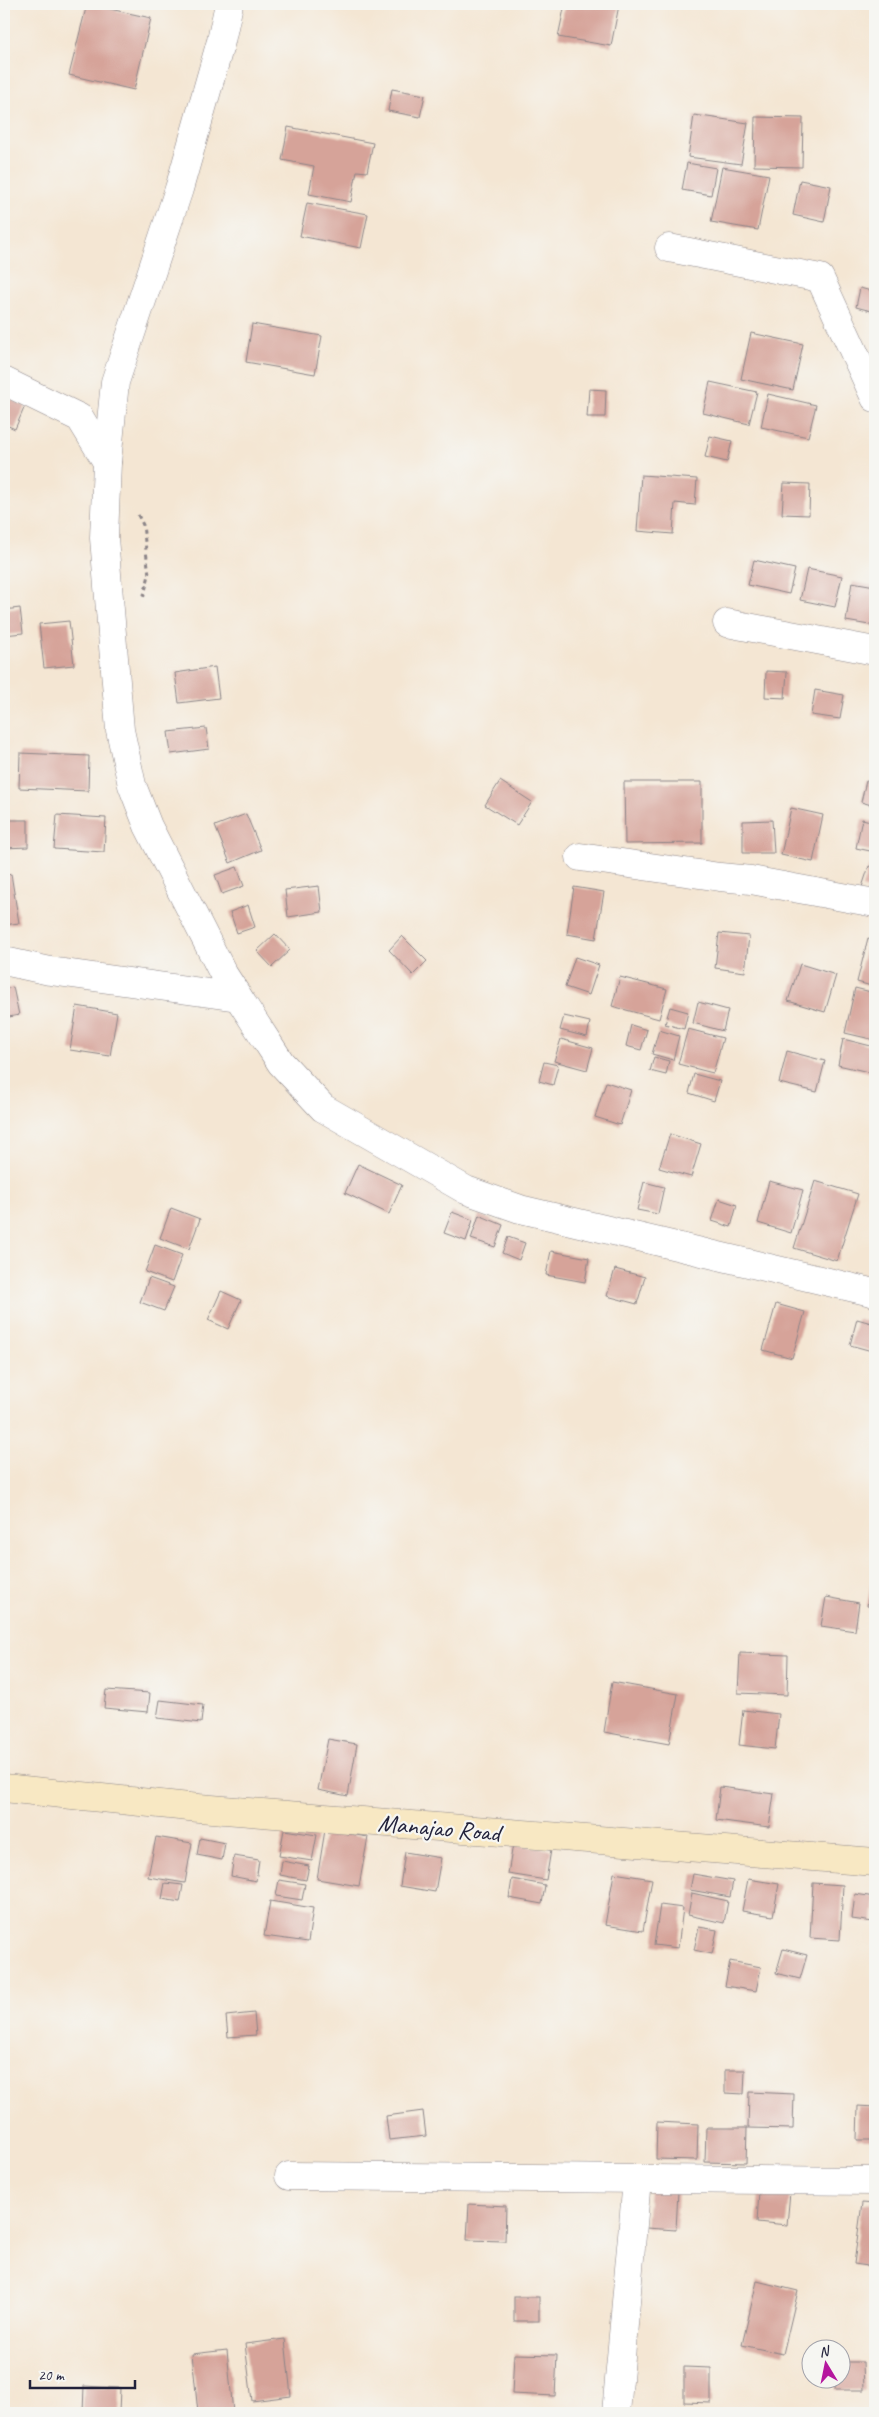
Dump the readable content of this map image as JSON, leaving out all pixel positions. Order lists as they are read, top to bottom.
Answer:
{
  "streets": {
    "street": ["Manajao Road"]
  },
  "scale_bar": "20 m",
  "north": "top"
}
